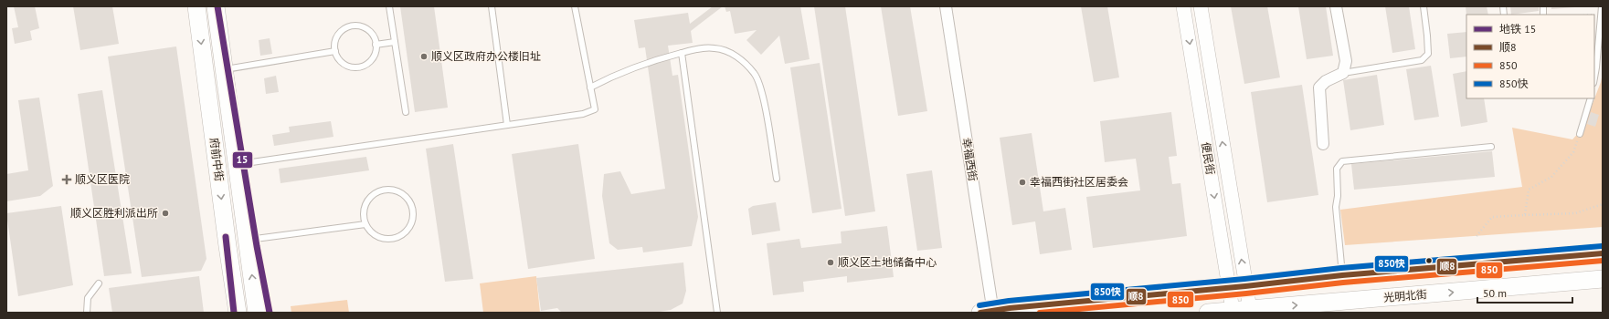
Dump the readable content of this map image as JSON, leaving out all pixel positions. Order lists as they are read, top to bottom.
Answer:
{
  "streets": {
    "main road": ["府前中街", "光明北街"],
    "street": ["便民街", "幸福西街"]
  },
  "crossings": [
    ["便民街", "光明北街"]
  ],
  "places": {
    "other": [
      "顺义区政府办公楼旧址",
      "幸福西街社区居委会",
      "顺义区胜利派出所",
      "顺义区土地储备中心"
    ],
    "health": ["顺义区医院"]
  },
  "lines": [
    "metro line 15",
    "transit line 850快",
    "transit line 顺8",
    "transit line 850"
  ],
  "legend": [
    "地铁 15",
    "顺8",
    "850",
    "850快"
  ],
  "scale_bar": "50 m"
}
